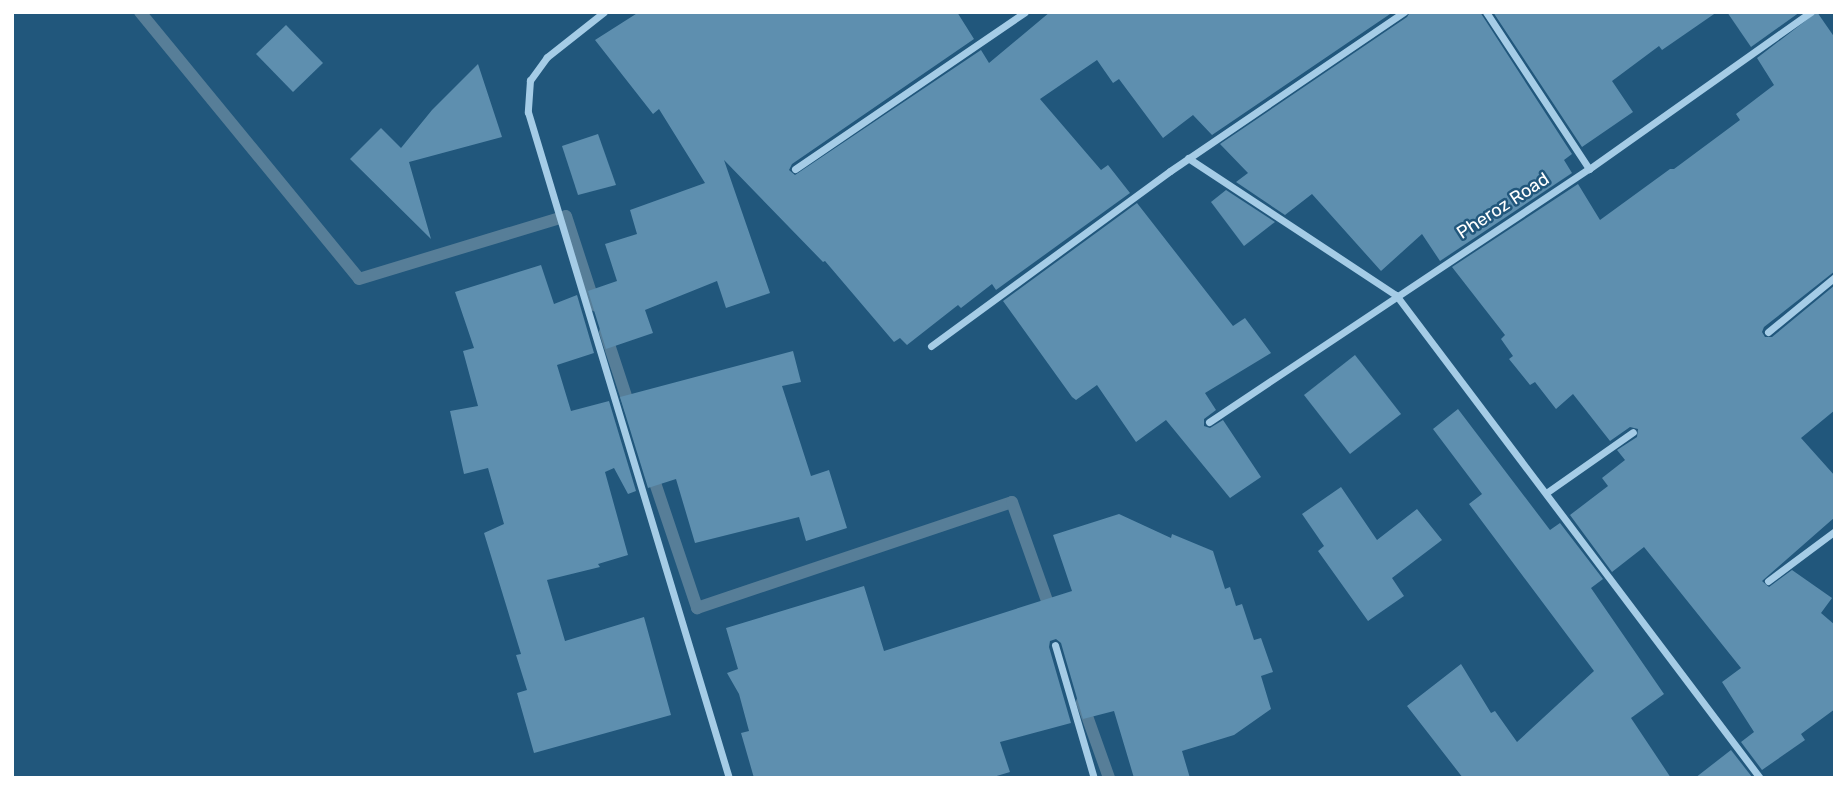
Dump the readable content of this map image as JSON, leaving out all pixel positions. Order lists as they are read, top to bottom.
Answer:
{
  "streets": {
    "street": ["Pheroz Road"]
  }
}
